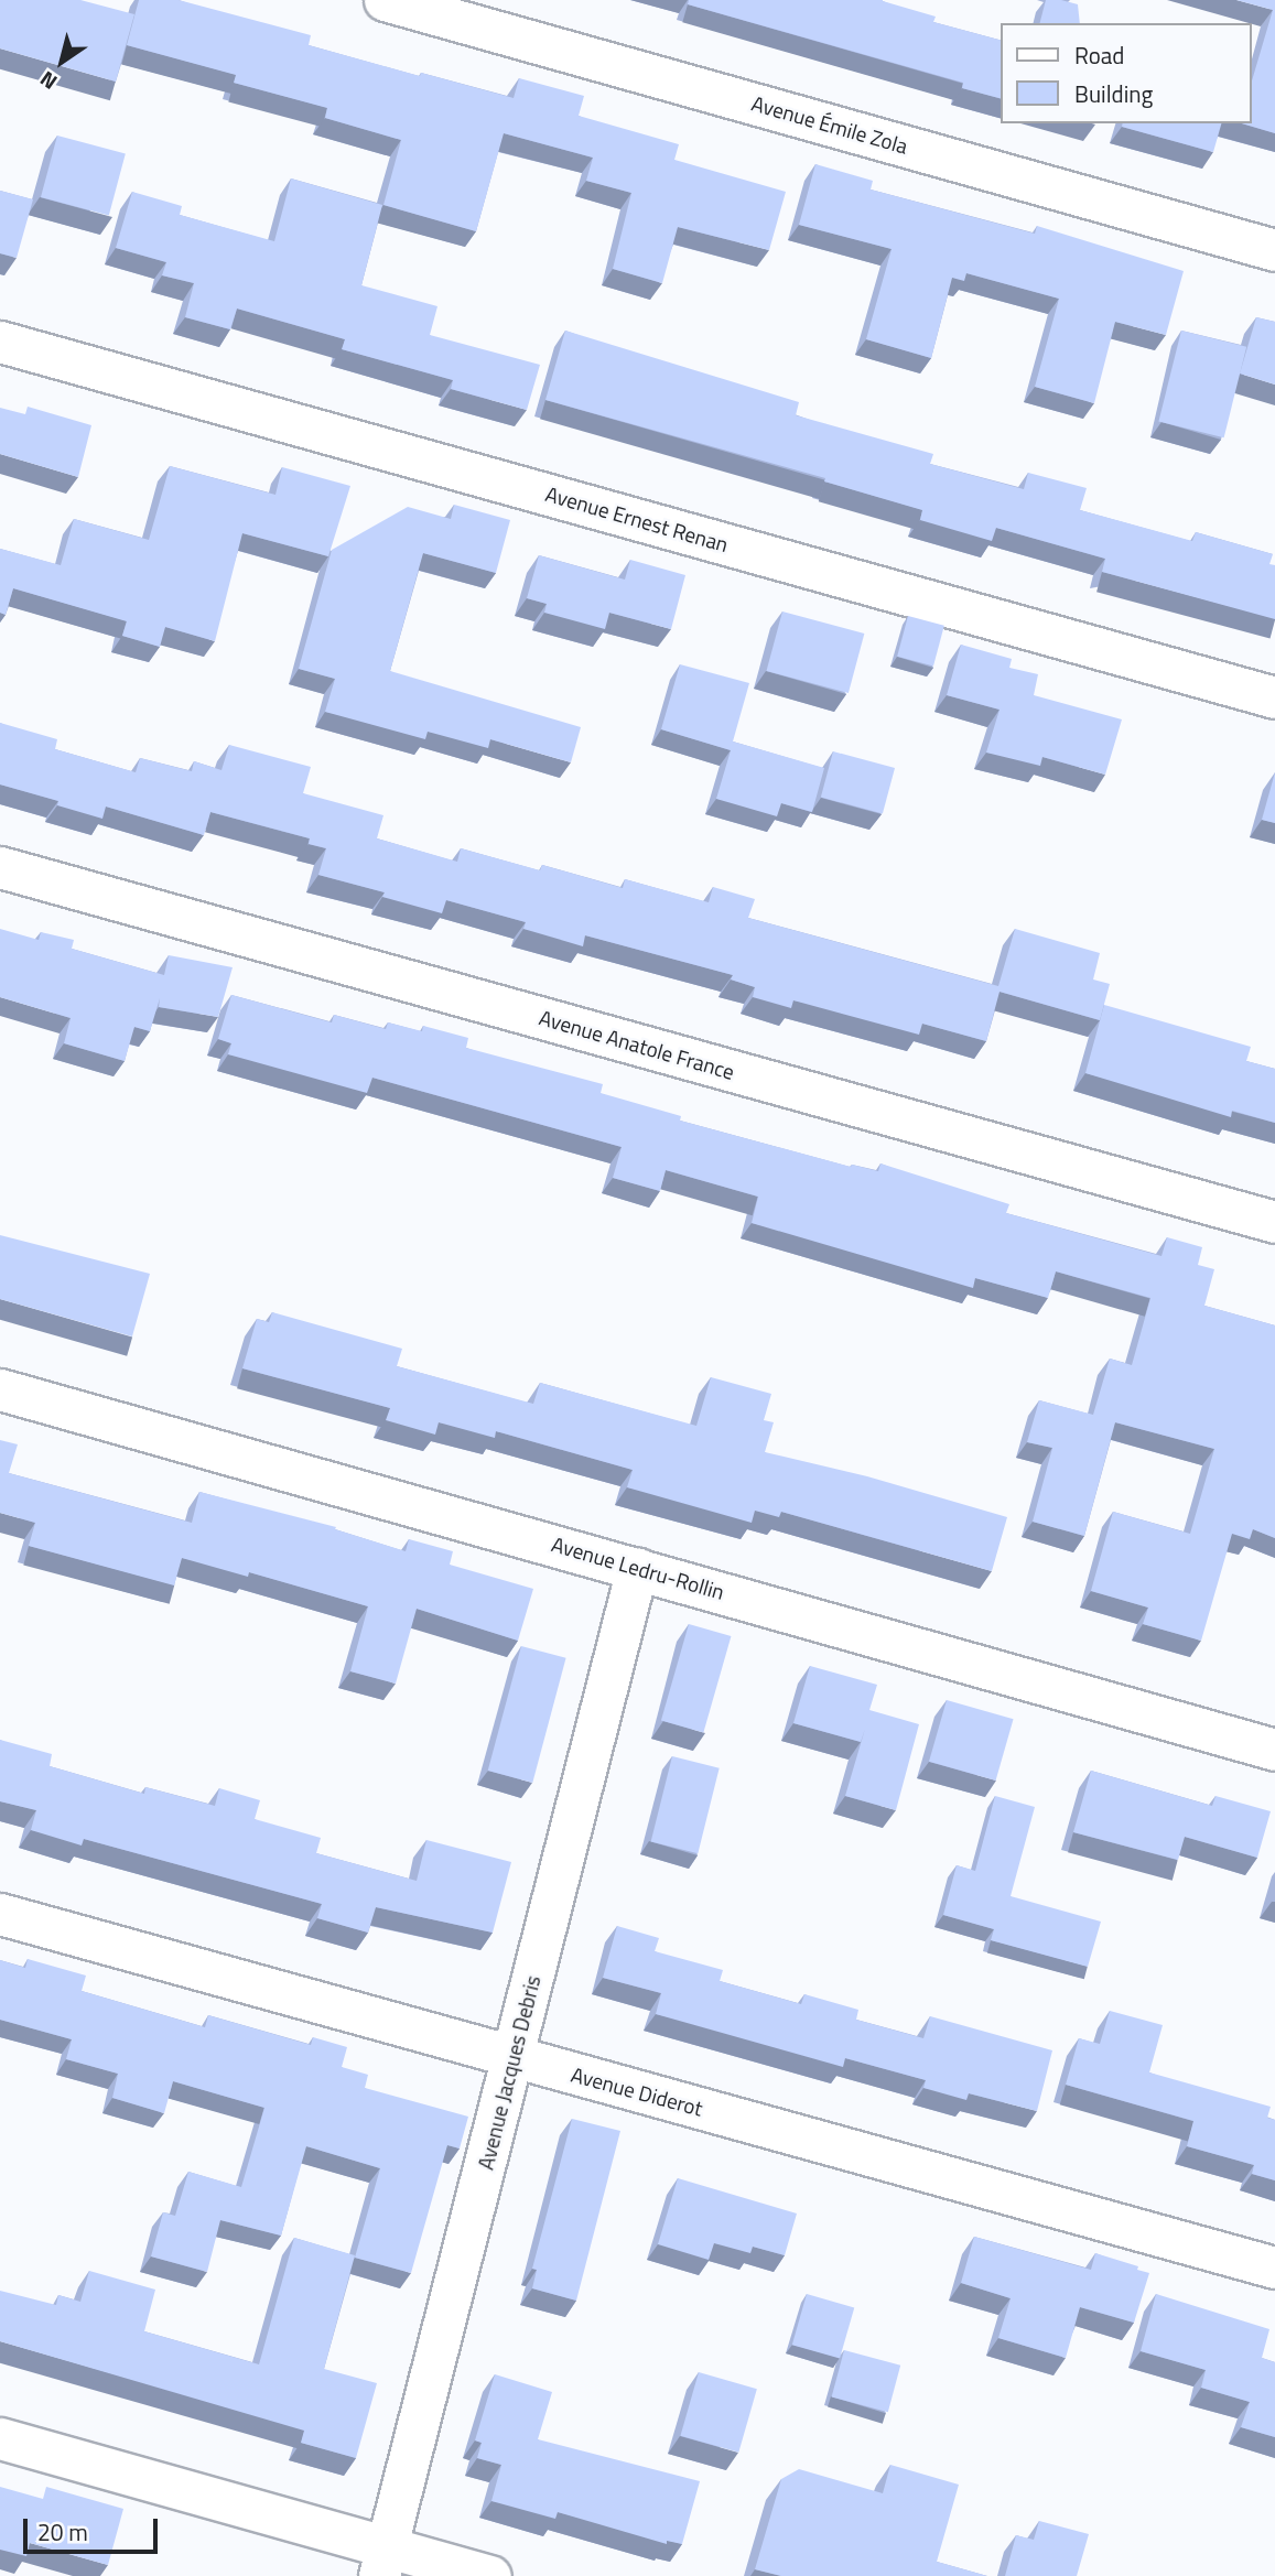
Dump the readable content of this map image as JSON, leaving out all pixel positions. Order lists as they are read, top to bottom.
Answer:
{
  "streets": {
    "street": [
      "Avenue Émile Zola",
      "Avenue Ernest Renan",
      "Avenue Anatole France",
      "Avenue Ledru-Rollin",
      "Avenue Jacques Debris",
      "Avenue Diderot"
    ]
  },
  "crossings": [
    ["Avenue Ledru-Rollin", "Avenue Jacques Debris"],
    ["Avenue Jacques Debris", "Avenue Diderot"]
  ],
  "legend": ["Road", "Building"],
  "scale_bar": "20 m",
  "north": "bottom left"
}
